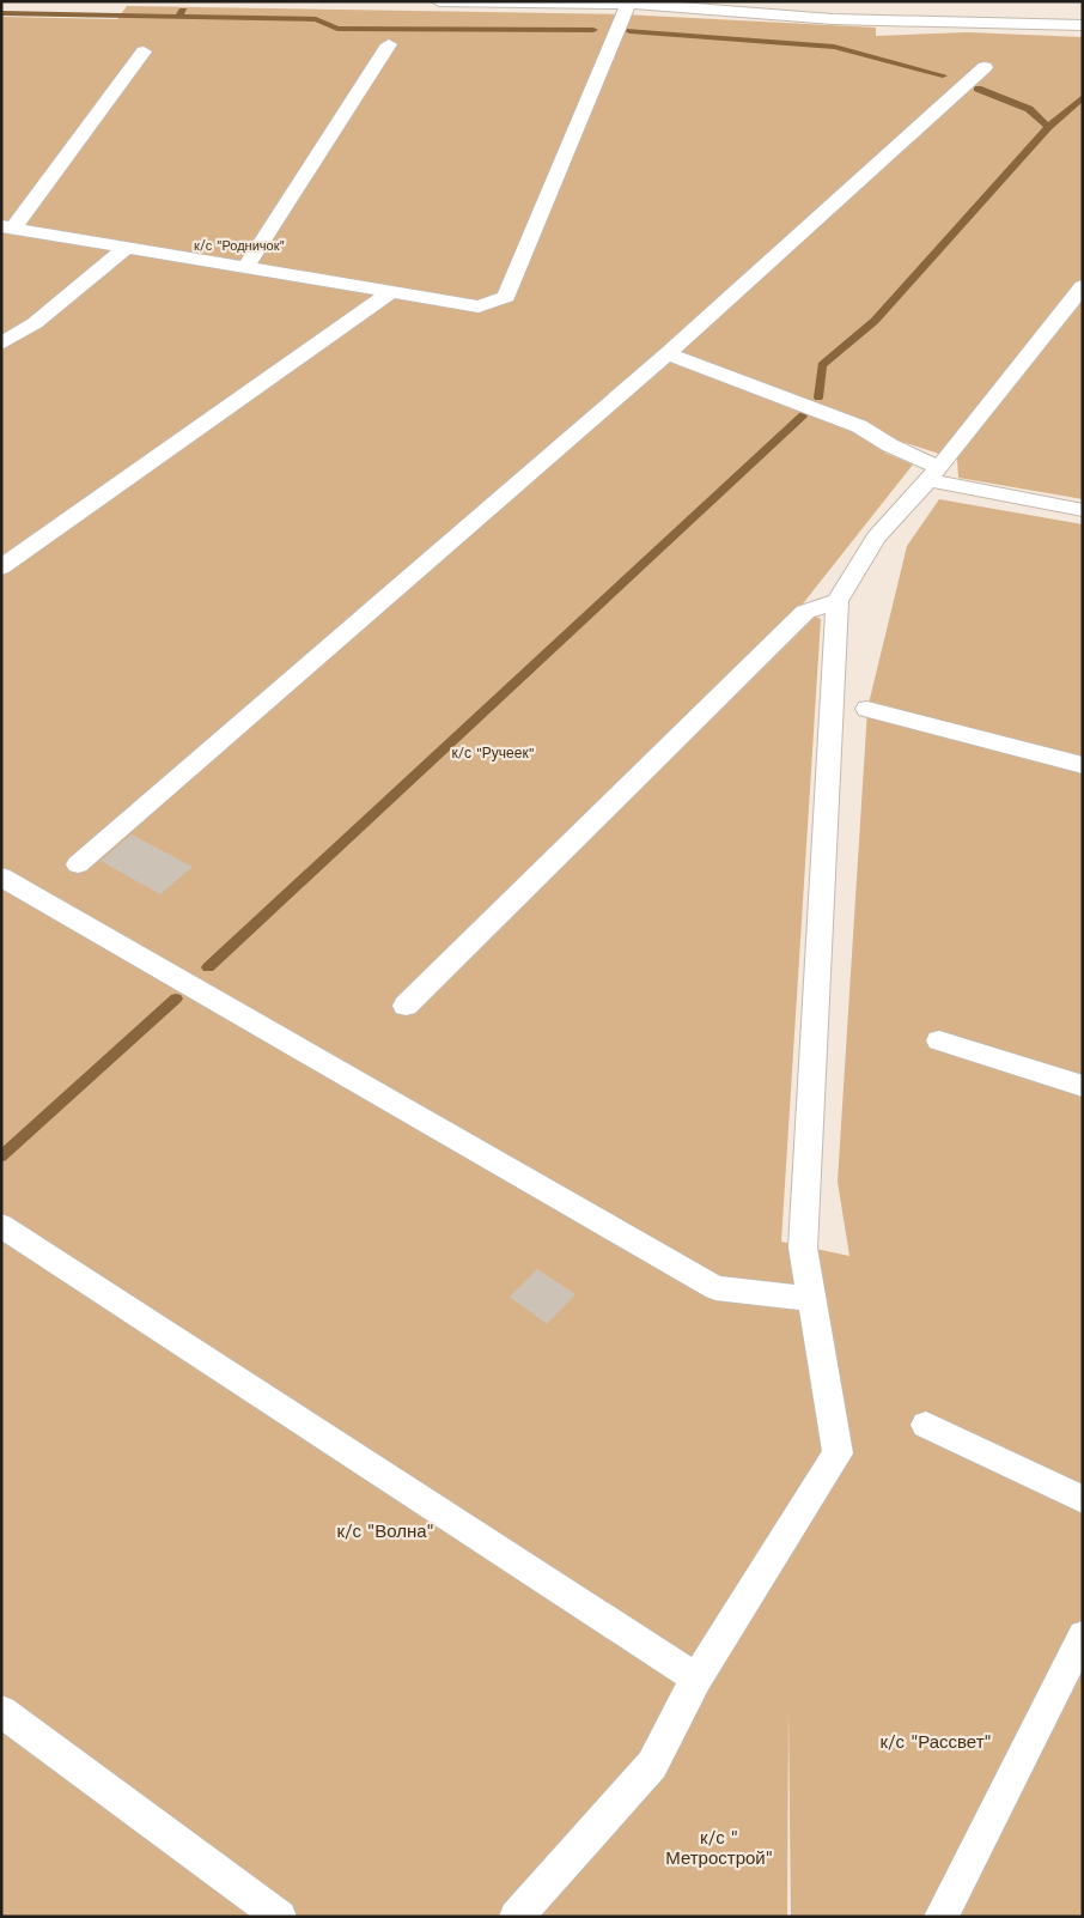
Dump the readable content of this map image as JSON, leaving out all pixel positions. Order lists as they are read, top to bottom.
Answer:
{
  "parks": [
    "к/с \"Родничок\"",
    "к/с \"Ручеек\"",
    "к/с \"Волна\"",
    "к/с \"Рассвет\"",
    "к/с \" Метрострой\""
  ]
}
